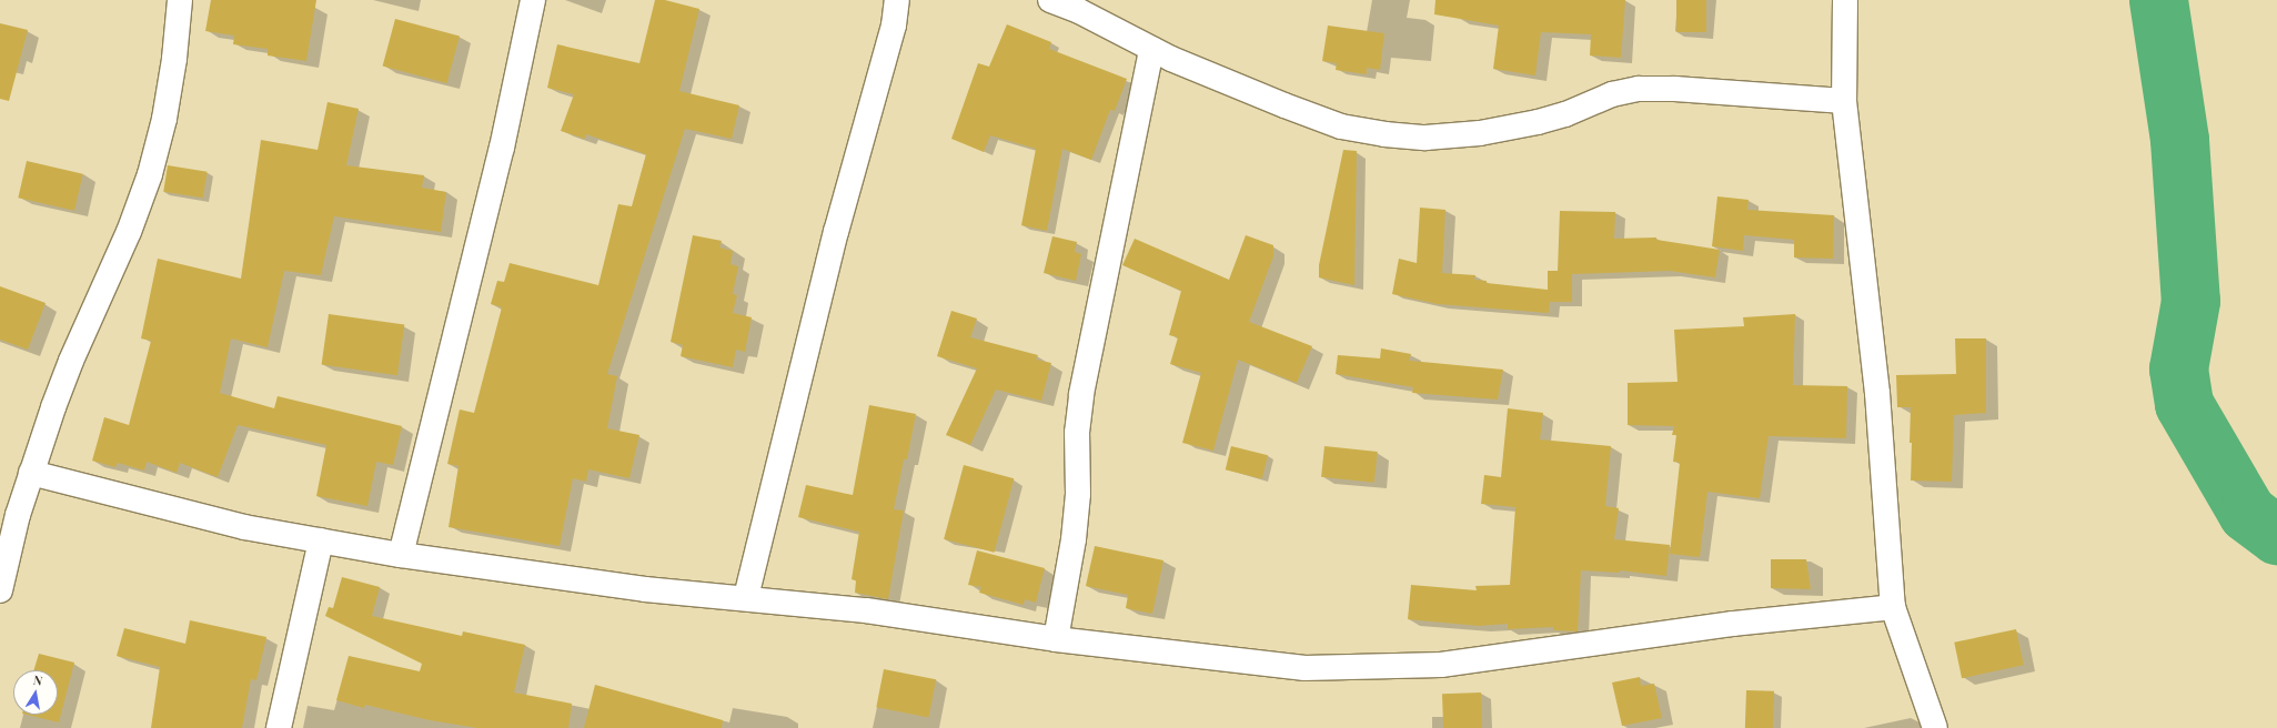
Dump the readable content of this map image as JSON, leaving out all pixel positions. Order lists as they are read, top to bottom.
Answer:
{
  "north": "top"
}
